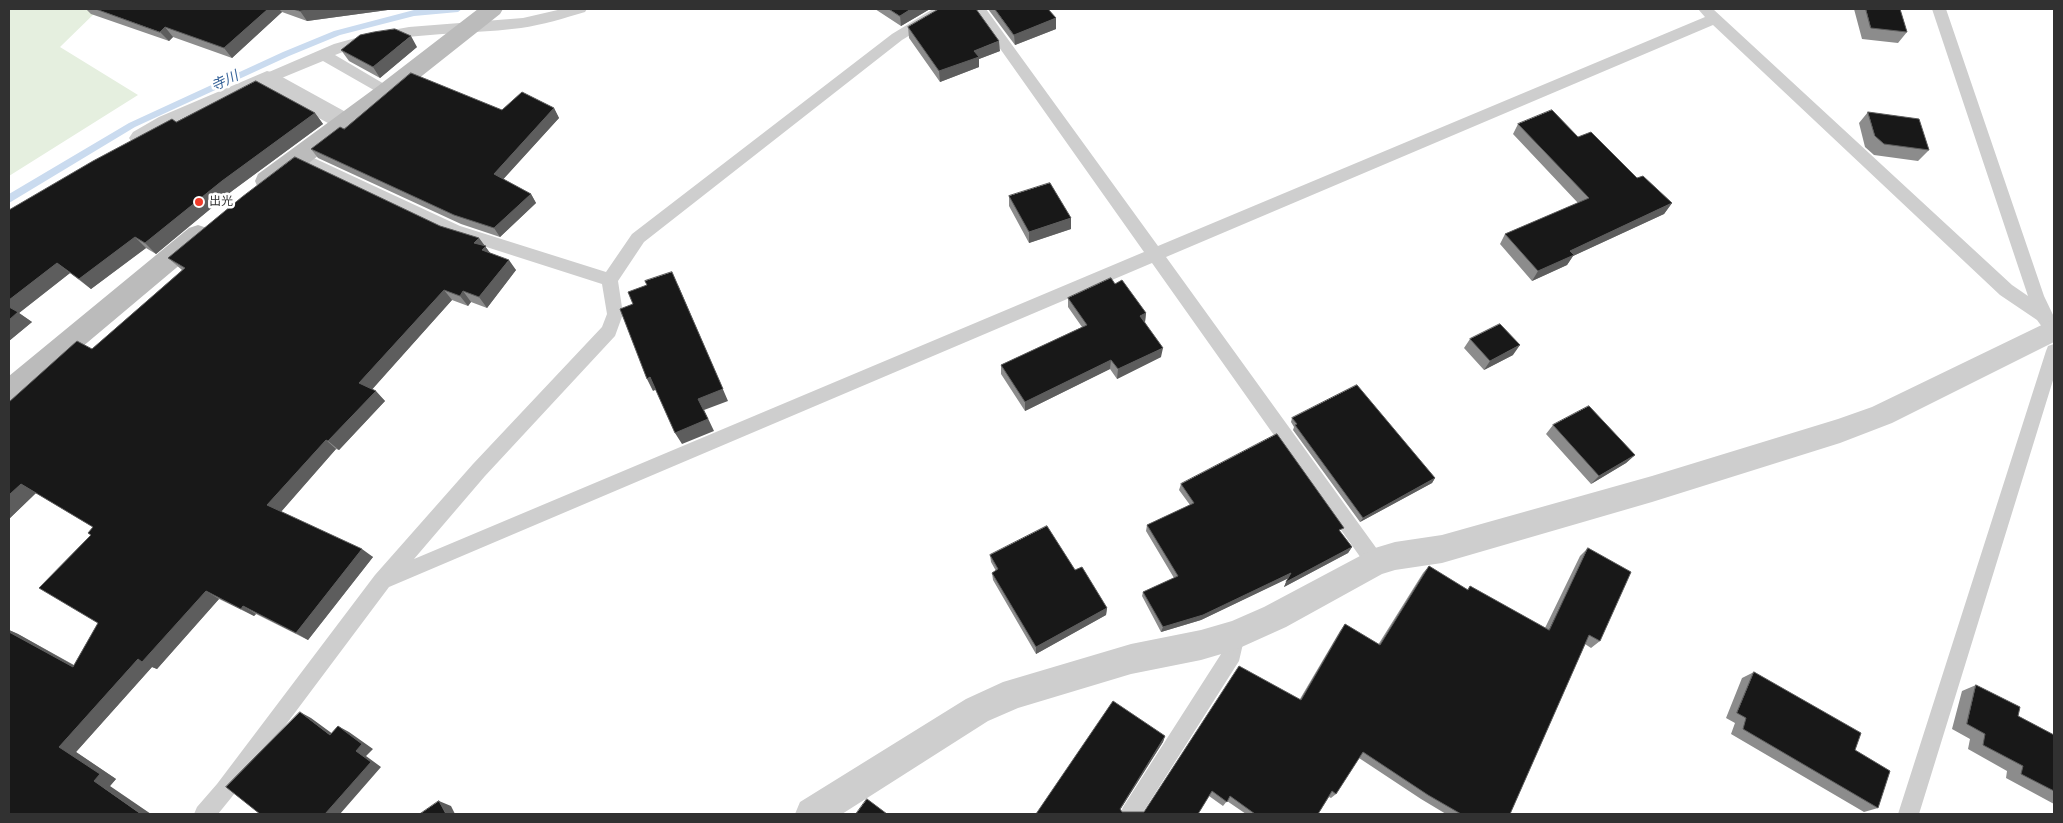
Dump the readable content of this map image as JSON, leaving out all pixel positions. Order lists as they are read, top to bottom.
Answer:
{
  "water": ["寺川"],
  "places": ["出光"]
}
